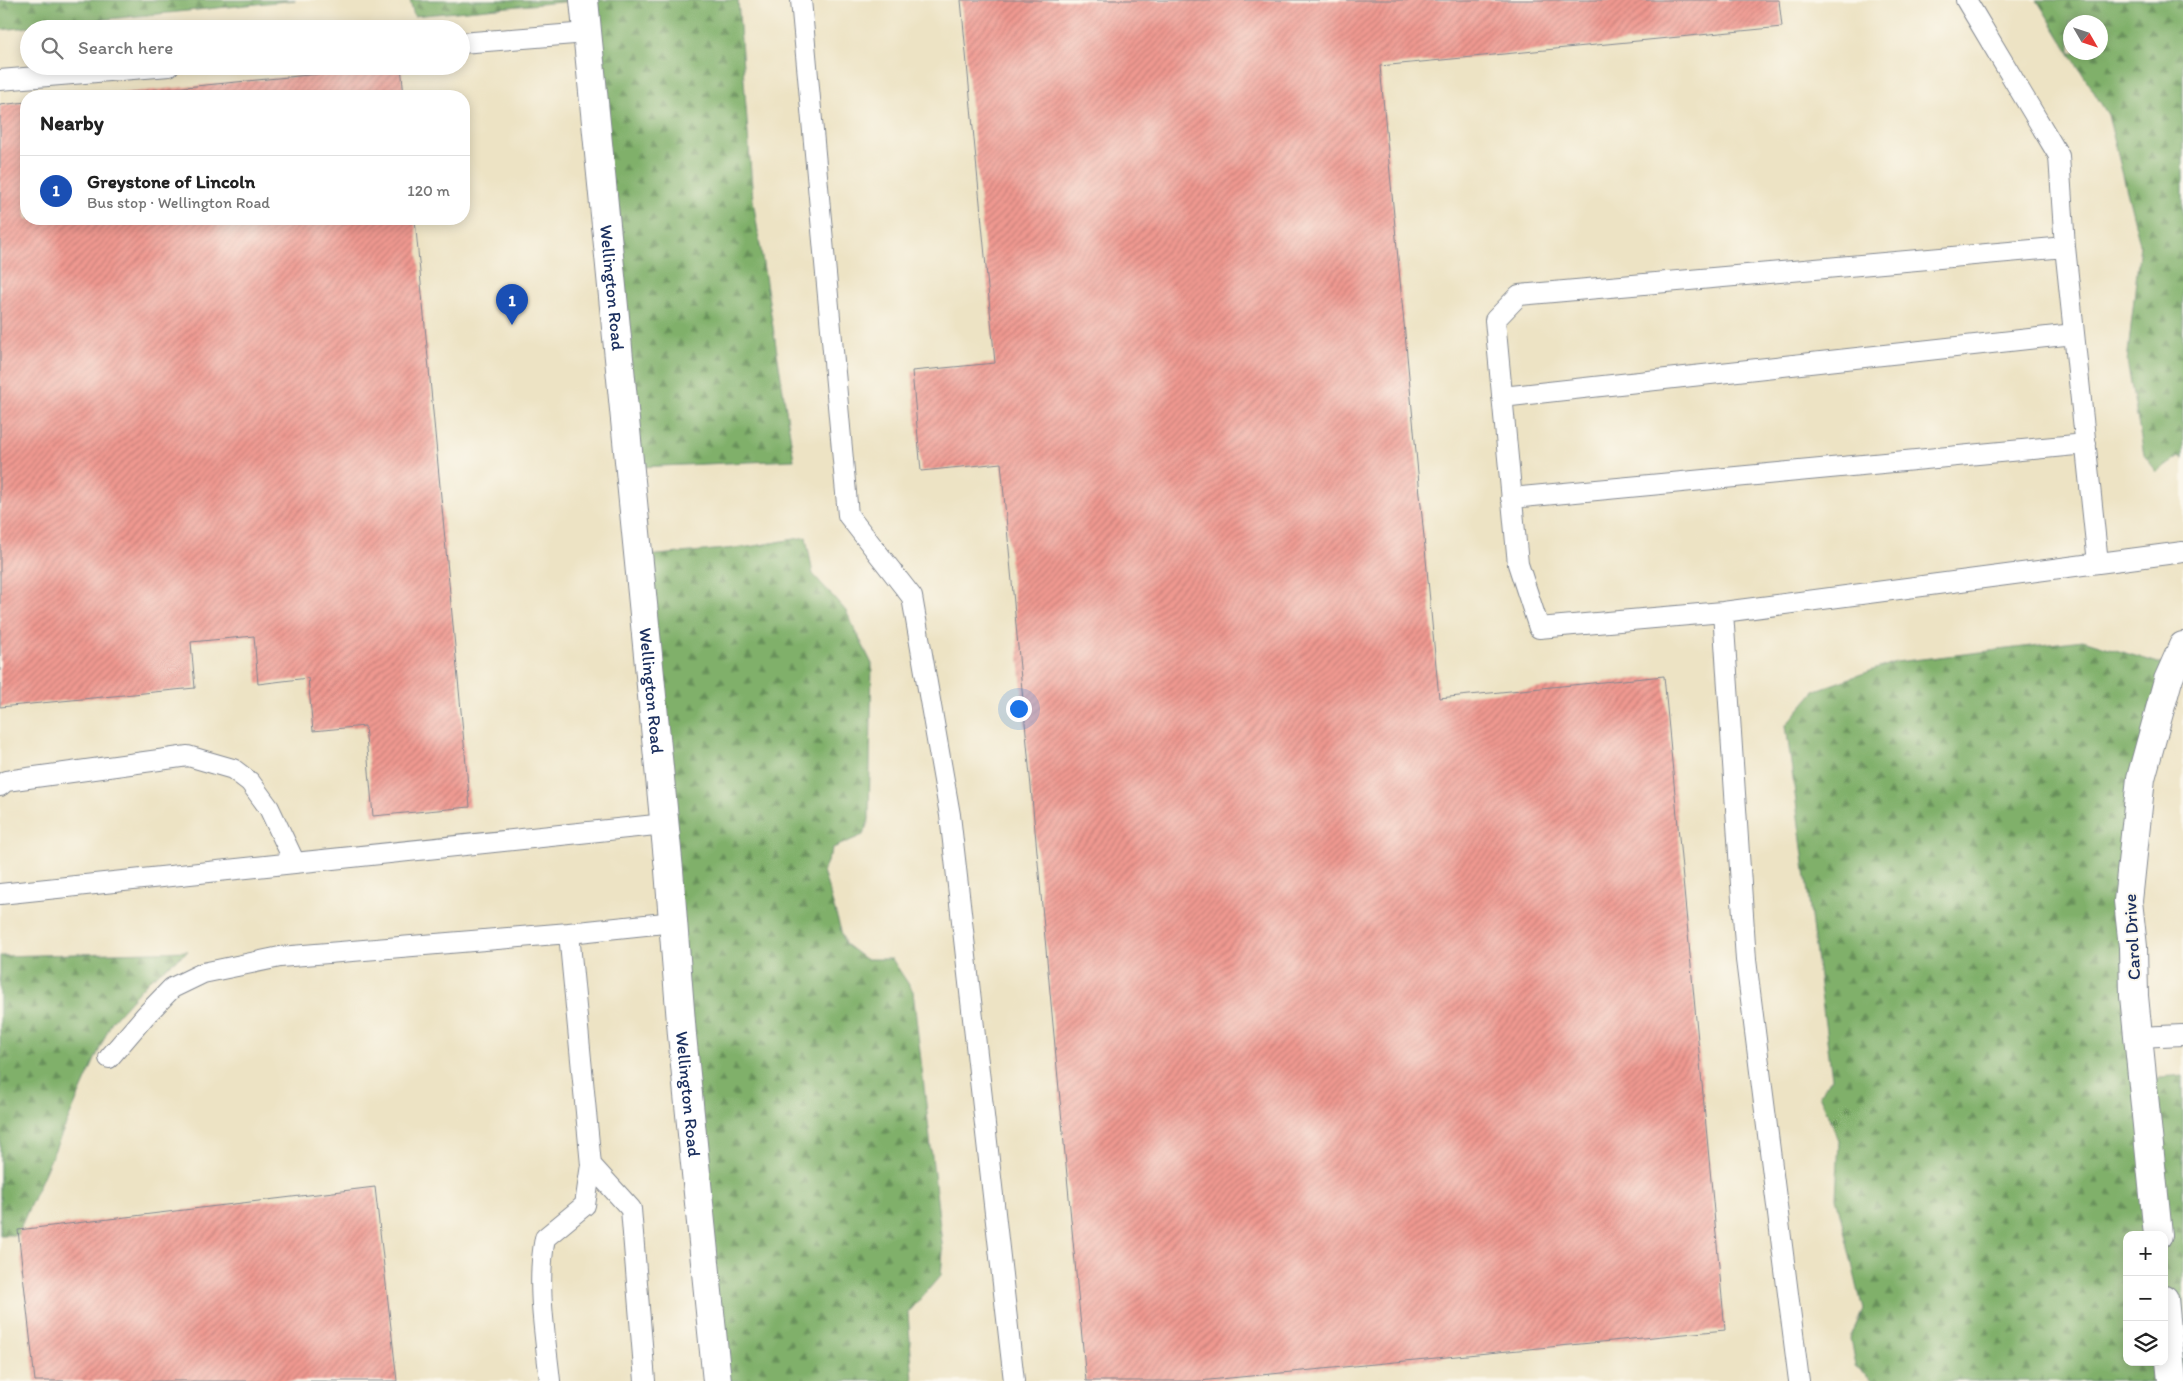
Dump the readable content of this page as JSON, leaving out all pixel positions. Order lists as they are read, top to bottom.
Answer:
{
  "streets": {
    "street": ["Wellington Road", "Carol Drive"]
  },
  "north": "bottom right",
  "page": {
    "search": "Search here",
    "heading": "Nearby",
    "list": [
      {
        "mark": "1",
        "name": "Greystone of Lincoln",
        "note": "Bus stop · Wellington Road",
        "value": "120 m"
      }
    ],
    "pins": "1",
    "map_buttons": ["+", "−"]
  }
}
